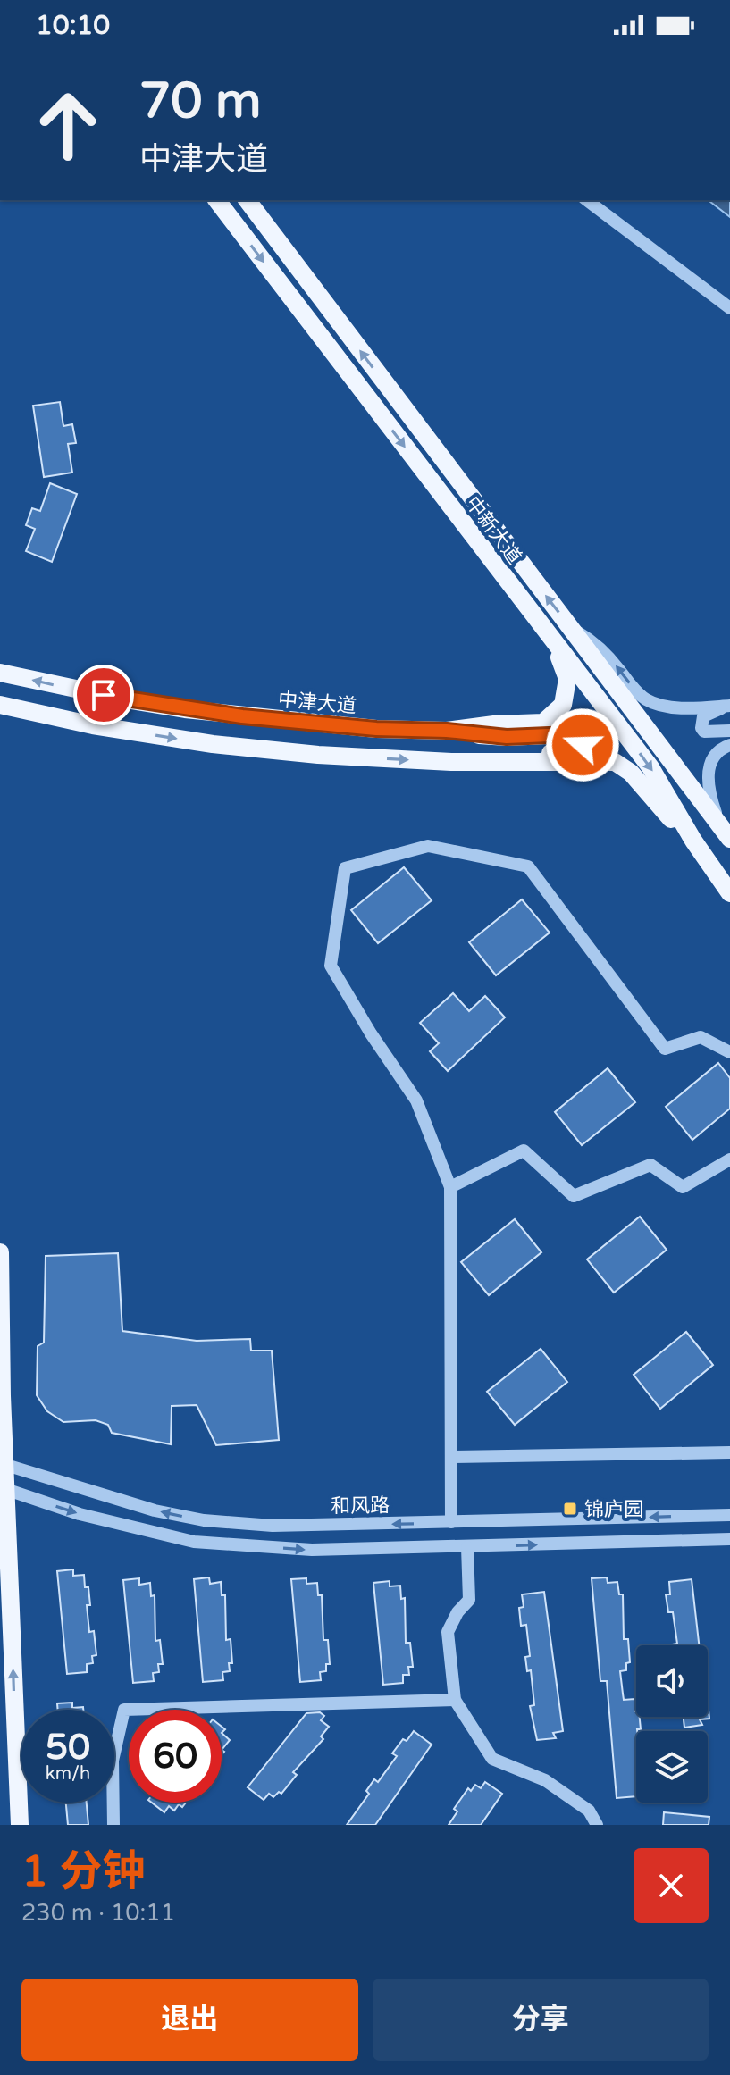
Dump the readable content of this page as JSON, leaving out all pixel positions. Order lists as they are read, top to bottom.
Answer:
{
  "streets": {
    "main road": ["中新大道", "中津大道"],
    "street": ["和风路"]
  },
  "crossings": [
    ["中新大道", "中津大道"]
  ],
  "places": {
    "transit": ["锦庐园"]
  },
  "page": {
    "status": "10:10",
    "turn": ["70 m", "中津大道"],
    "speed": "50 km/h",
    "limit": "60",
    "heading": ["1 分钟", "230 m · 10:11"],
    "buttons": ["退出", "分享"]
  }
}
